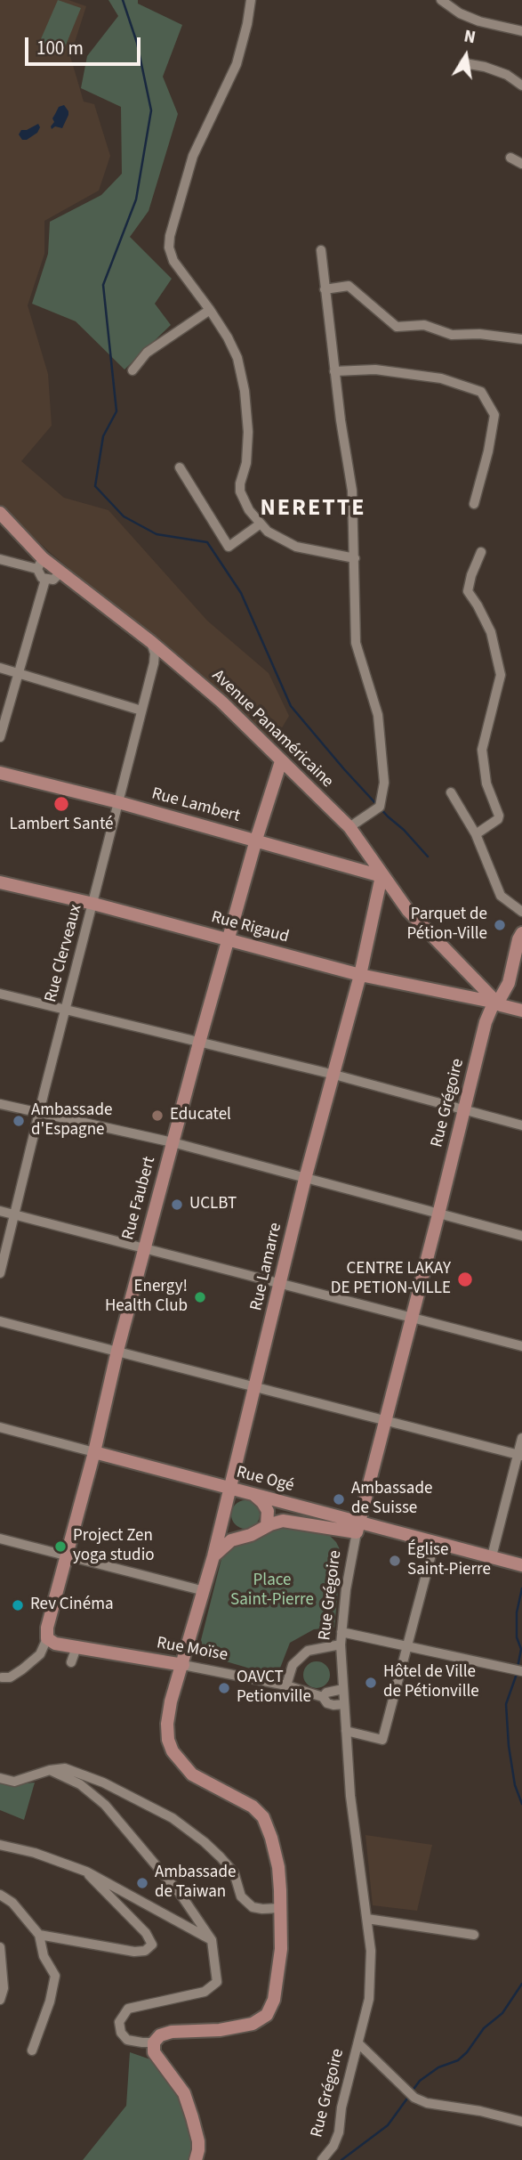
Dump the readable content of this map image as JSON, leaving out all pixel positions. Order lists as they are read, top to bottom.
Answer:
{
  "streets": {
    "main road": [
      "Avenue Panaméricaine",
      "Rue Lambert",
      "Rue Rigaud",
      "Rue Grégoire",
      "Rue Faubert",
      "Rue Lamarre",
      "Rue Ogé",
      "Rue Moïse"
    ],
    "street": ["Rue Clerveaux"]
  },
  "crossings": [
    ["Avenue Panaméricaine", "Rue Lambert"],
    ["Avenue Panaméricaine", "Rue Rigaud"],
    ["Avenue Panaméricaine", "Rue Clerveaux"],
    ["Avenue Panaméricaine", "Rue Grégoire"],
    ["Avenue Panaméricaine", "Rue Faubert"],
    ["Avenue Panaméricaine", "Rue Lamarre"],
    ["Rue Lambert", "Rue Clerveaux"],
    ["Rue Lambert", "Rue Faubert"],
    ["Rue Lambert", "Rue Lamarre"],
    ["Rue Rigaud", "Rue Clerveaux"],
    ["Rue Rigaud", "Rue Grégoire"],
    ["Rue Rigaud", "Rue Faubert"],
    ["Rue Rigaud", "Rue Lamarre"],
    ["Rue Grégoire", "Rue Ogé"],
    ["Rue Grégoire", "Rue Moïse"],
    ["Rue Faubert", "Rue Ogé"],
    ["Rue Faubert", "Rue Moïse"],
    ["Rue Lamarre", "Rue Ogé"],
    ["Rue Lamarre", "Rue Moïse"]
  ],
  "districts": ["NERETTE"],
  "parks": ["Place Saint-Pierre"],
  "places": [
    "Lambert Santé",
    "Parquet de Pétion-Ville",
    "Educatel",
    "Ambassade d'Espagne",
    "UCLBT",
    "CENTRE LAKAY DE PETION-VILLE",
    "Energy! Health Club",
    "Ambassade de Suisse",
    "Project Zen yoga studio",
    "Église Saint-Pierre",
    "Rev Cinéma",
    "Hôtel de Ville de Pétionville",
    "OAVCT Petionville",
    "Ambassade de Taiwan"
  ],
  "scale_bar": "100 m",
  "north": "top"
}
